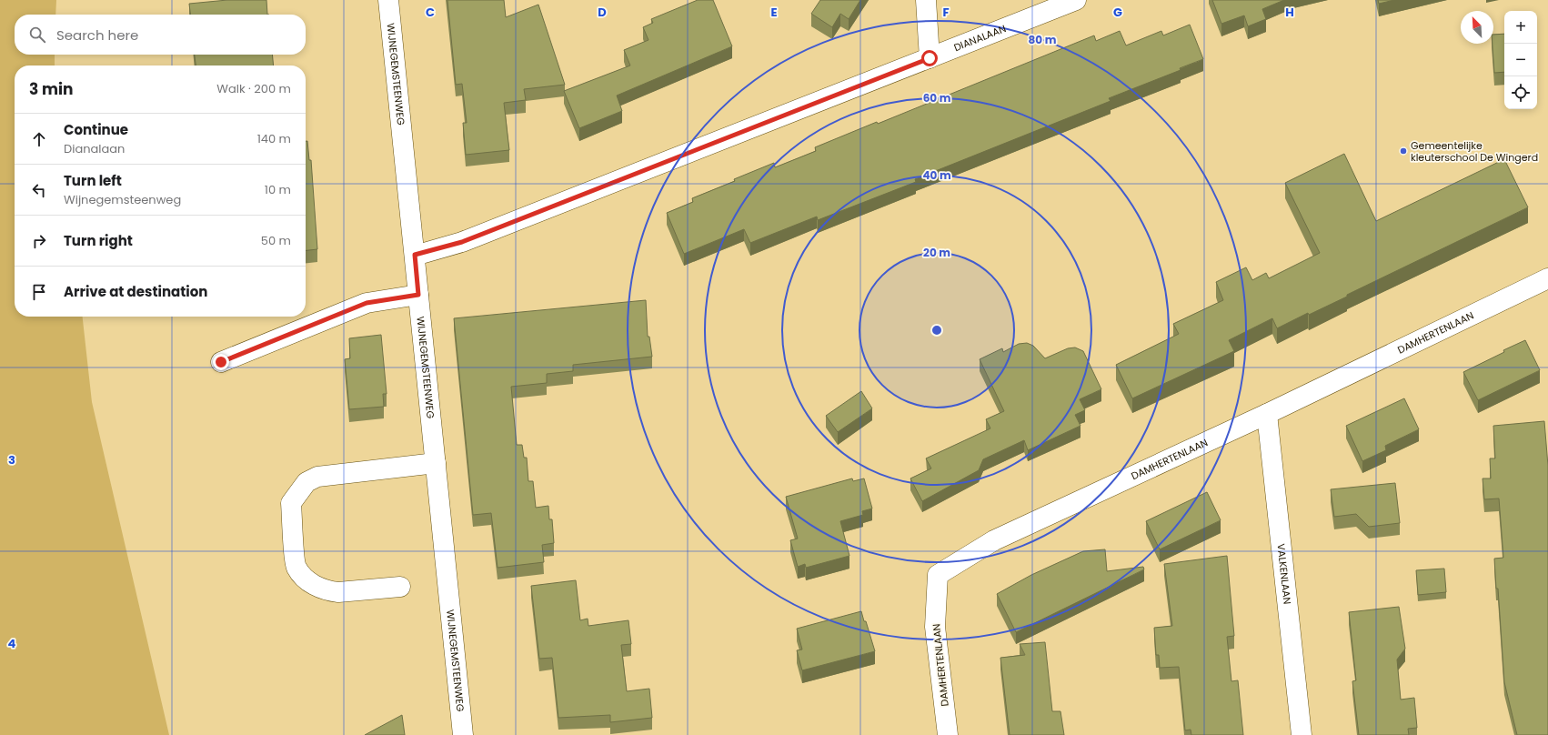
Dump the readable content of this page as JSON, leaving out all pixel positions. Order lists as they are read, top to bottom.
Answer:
{
  "streets": {
    "street": [
      "DIANALAAN",
      "WIJNEGEMSTEENWEG",
      "DAMHERTENLAAN",
      "VALKENLAAN"
    ]
  },
  "crossings": [
    ["DIANALAAN", "WIJNEGEMSTEENWEG"],
    ["DAMHERTENLAAN", "VALKENLAAN"]
  ],
  "places": ["Gemeentelijke kleuterschool De Wingerd"],
  "north": "top left",
  "page": {
    "map_buttons": ["+", "−"],
    "search": "Search here",
    "heading": ["3 min", "Walk · 200 m"],
    "list": [
      ["Continue", "Dianalaan", "140 m"],
      ["Turn left", "Wijnegemsteenweg", "10 m"],
      ["Turn right", "50 m"],
      "Arrive at destination"
    ]
  },
  "grid": {
    "columns": [
      "C",
      "D",
      "E",
      "F",
      "G",
      "H"
    ],
    "rows": ["3", "4"]
  },
  "rings": [
    "80 m",
    "60 m",
    "40 m",
    "20 m"
  ]
}
